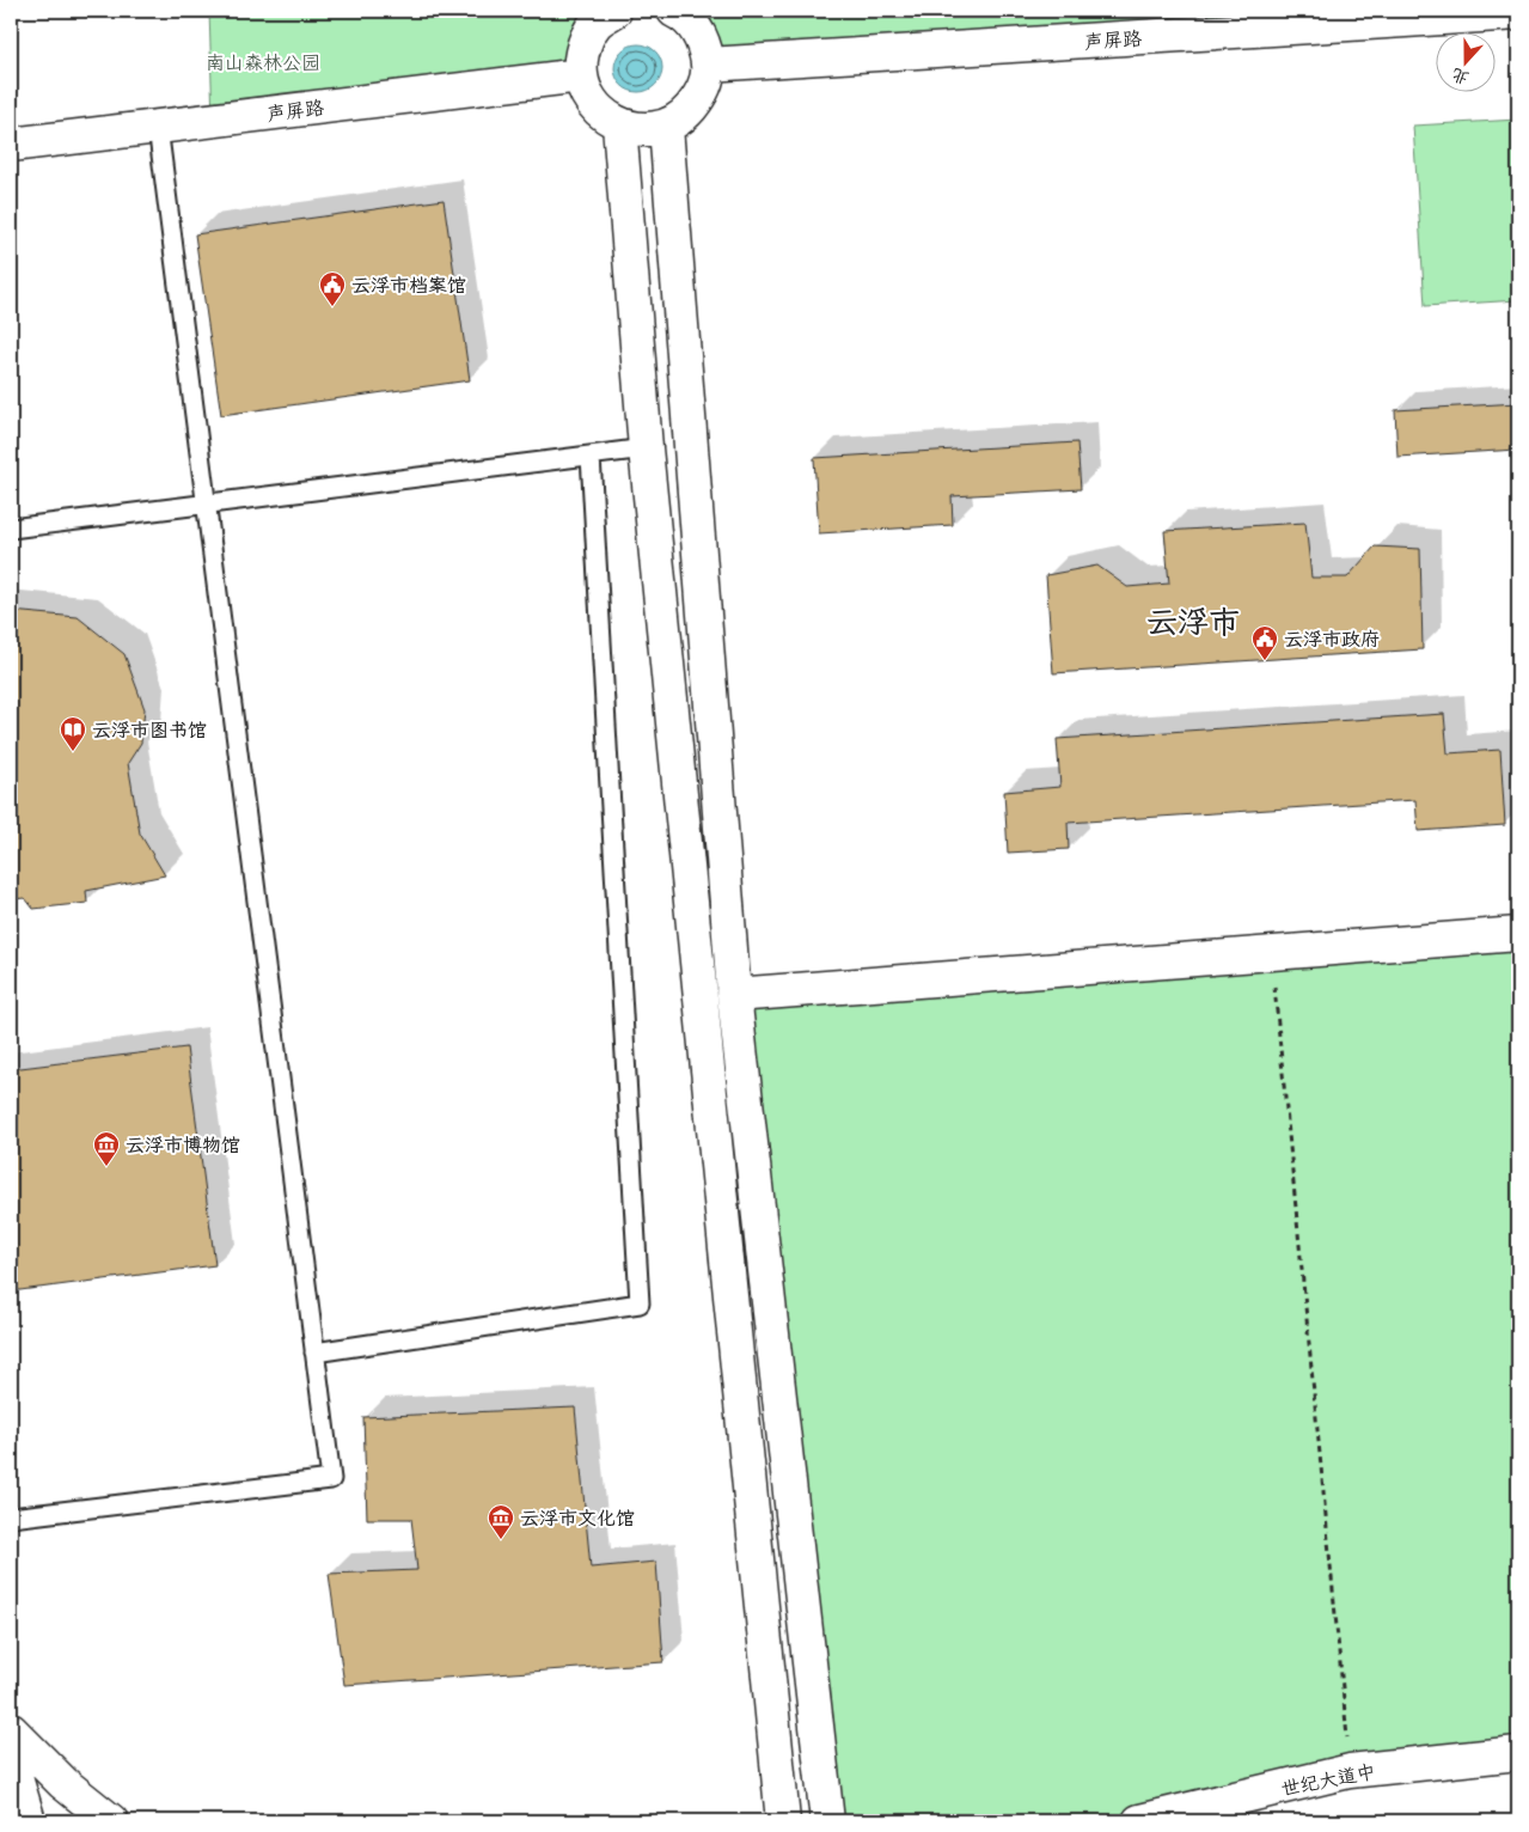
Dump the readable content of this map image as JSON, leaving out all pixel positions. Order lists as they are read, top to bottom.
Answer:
{
  "streets": {
    "street": ["声屏路", "世纪大道中"]
  },
  "districts": ["云浮市"],
  "parks": ["南山森林公园"],
  "places": {
    "public building": ["云浮市档案馆", "云浮市政府"],
    "library": ["云浮市图书馆"],
    "museum": ["云浮市博物馆", "云浮市文化馆"]
  },
  "north": "bottom"
}
